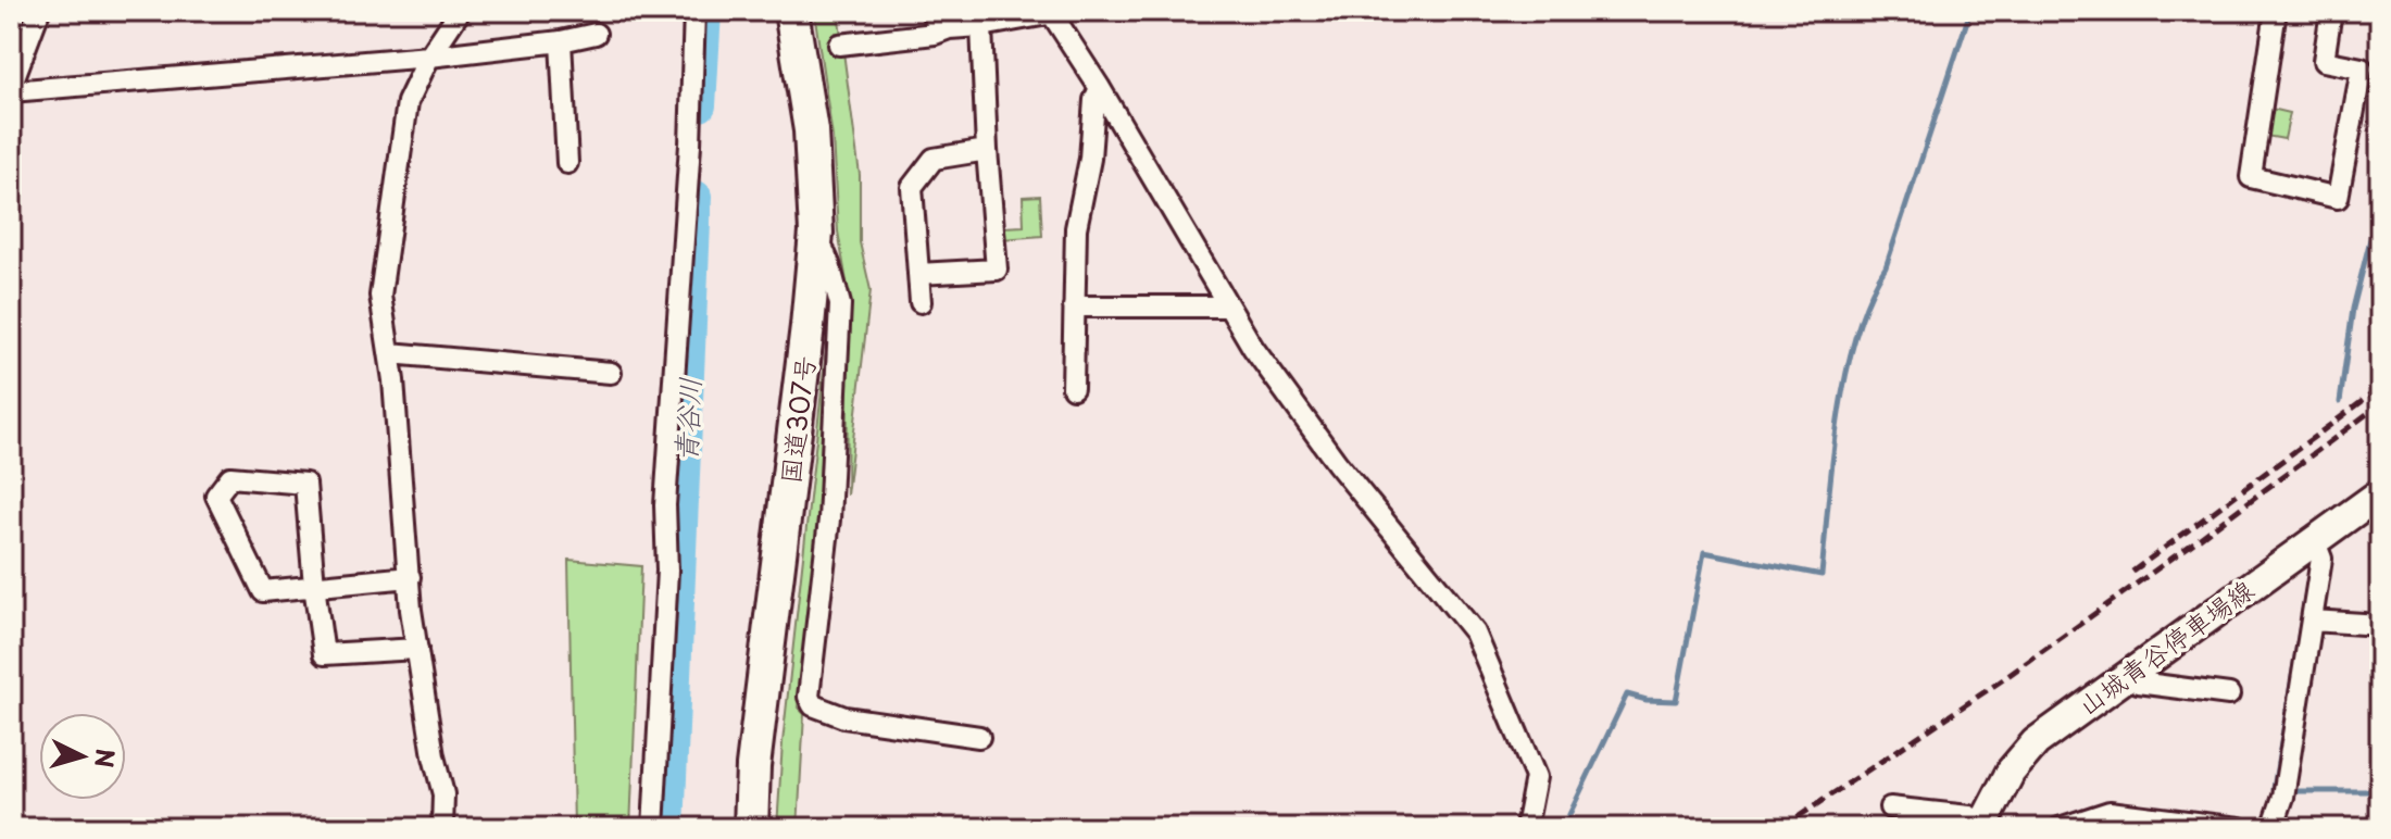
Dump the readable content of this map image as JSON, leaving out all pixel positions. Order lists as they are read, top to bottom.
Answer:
{
  "streets": {
    "highway": ["国道307号"],
    "main road": ["山城青谷停車場線"]
  },
  "water": ["青谷川"],
  "north": "right"
}
